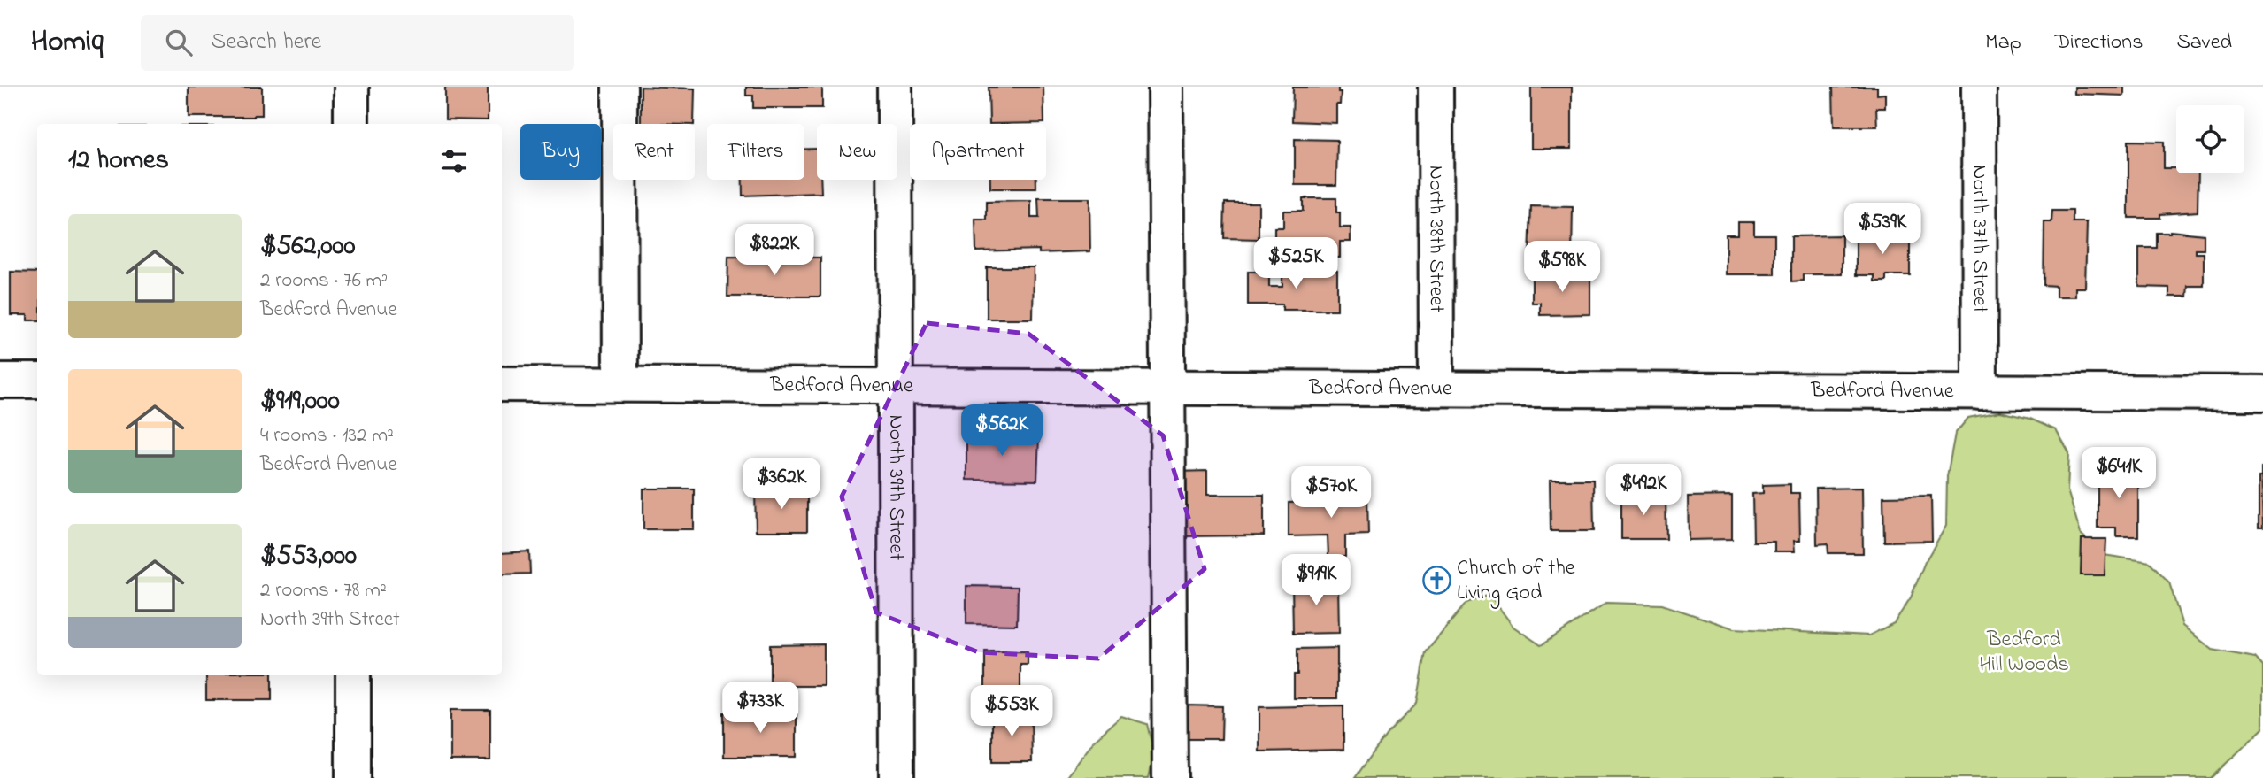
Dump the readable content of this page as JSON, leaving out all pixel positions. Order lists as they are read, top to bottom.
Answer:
{
  "streets": {
    "street": [
      "North 38th Street",
      "North 37th Street",
      "Bedford Avenue",
      "North 39th Street"
    ]
  },
  "crossings": [
    ["North 38th Street", "Bedford Avenue"],
    ["North 37th Street", "Bedford Avenue"],
    ["Bedford Avenue", "North 39th Street"]
  ],
  "parks": ["Bedford Hill Woods"],
  "places": {
    "church": ["Church of the Living God"]
  },
  "page": {
    "header": "Homiq",
    "search": "Search here",
    "nav": ["Map", "Directions", "Saved"],
    "chip": [
      "Buy",
      "Rent",
      "Filters",
      "New",
      "Apartment"
    ],
    "heading": "12 homes",
    "list": [
      {
        "name": "$562,000",
        "note": "2 rooms · 76 m² · Bedford Avenue"
      },
      {
        "name": "$919,000",
        "note": "4 rooms · 132 m² · Bedford Avenue"
      },
      {
        "name": "$553,000",
        "note": "2 rooms · 78 m² · North 39th Street"
      }
    ],
    "price": [
      "$539K",
      "$822K",
      "$525K",
      "$598K",
      "$562K",
      "$641K",
      "$362K",
      "$492K",
      "$570K",
      "$919K",
      "$733K",
      "$553K"
    ]
  }
}
